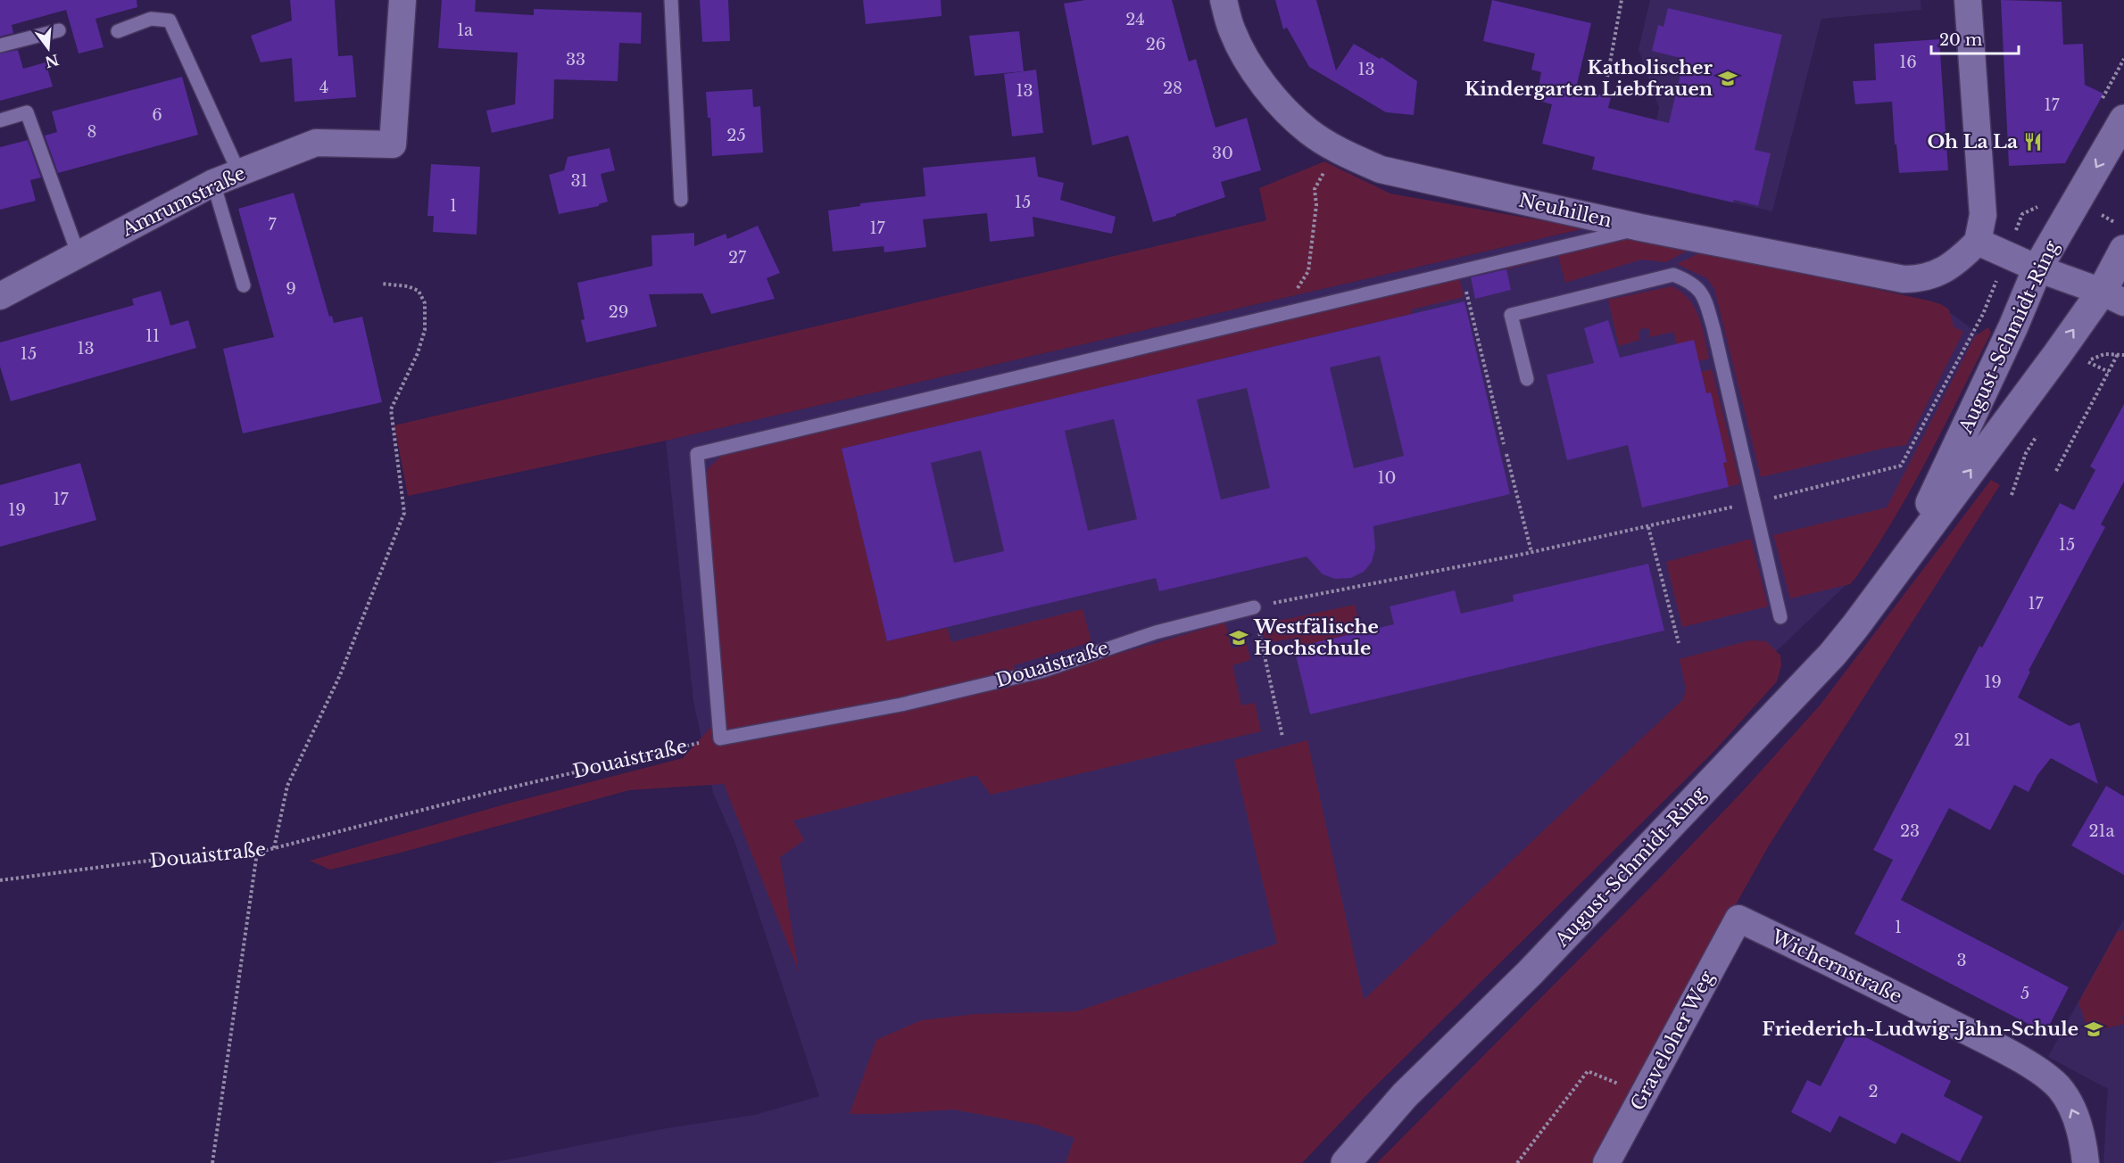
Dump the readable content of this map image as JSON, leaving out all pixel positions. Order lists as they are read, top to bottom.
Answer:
{
  "streets": {
    "main road": ["August-Schmidt-Ring"],
    "street": [
      "Amrumstraße",
      "Neuhillen",
      "Wichernstraße",
      "Graveloher Weg"
    ],
    "lane": ["Douaistraße"]
  },
  "crossings": [
    ["Wichernstraße", "Graveloher Weg"]
  ],
  "one_way": ["Wichernstraße"],
  "places": {
    "school or university": ["Katholischer Kindergarten Liebfrauen", "Westfälische Hochschule", "Friederich-Ludwig-Jahn-Schule"],
    "restaurant": ["Oh La La"]
  },
  "house_numbers": [
    "24",
    "1a",
    "26",
    "33",
    "16",
    "13",
    "4",
    "28",
    "13",
    "17",
    "6",
    "8",
    "25",
    "30",
    "31",
    "15",
    "1",
    "7",
    "17",
    "27",
    "9",
    "29",
    "11",
    "13",
    "15",
    "10",
    "17",
    "19",
    "15",
    "17",
    "19",
    "21",
    "23",
    "21a",
    "1",
    "3",
    "5",
    "2"
  ],
  "scale_bar": "20 m",
  "north": "bottom"
}
